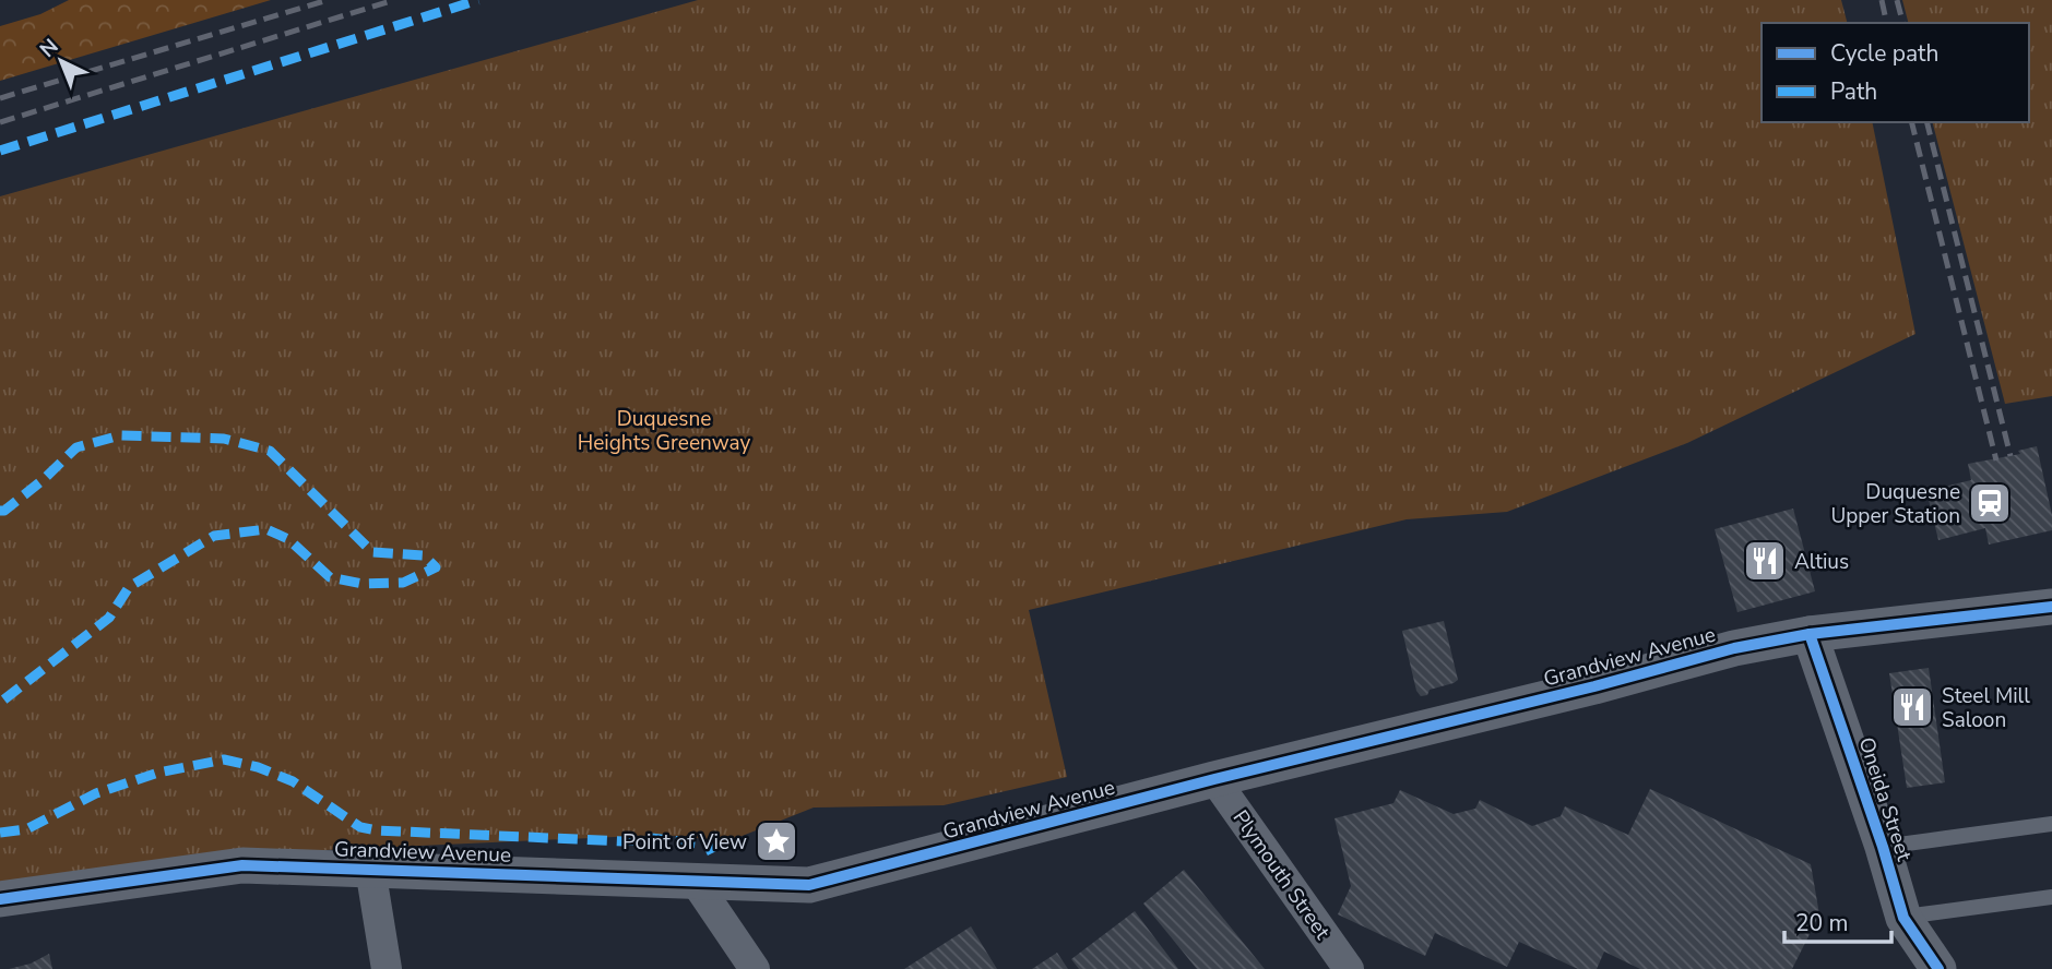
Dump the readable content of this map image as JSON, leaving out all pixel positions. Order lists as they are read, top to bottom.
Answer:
{
  "streets": {
    "street": ["Grandview Avenue", "Oneida Street", "Plymouth Street"]
  },
  "crossings": [
    ["Grandview Avenue", "Oneida Street"],
    ["Grandview Avenue", "Plymouth Street"]
  ],
  "parks": ["Duquesne Heights Greenway"],
  "places": {
    "station": ["Duquesne Upper Station"],
    "restaurant": ["Altius", "Steel Mill Saloon"],
    "place": ["Point of View"]
  },
  "legend": ["Cycle path", "Path"],
  "scale_bar": "20 m",
  "north": "top left"
}
